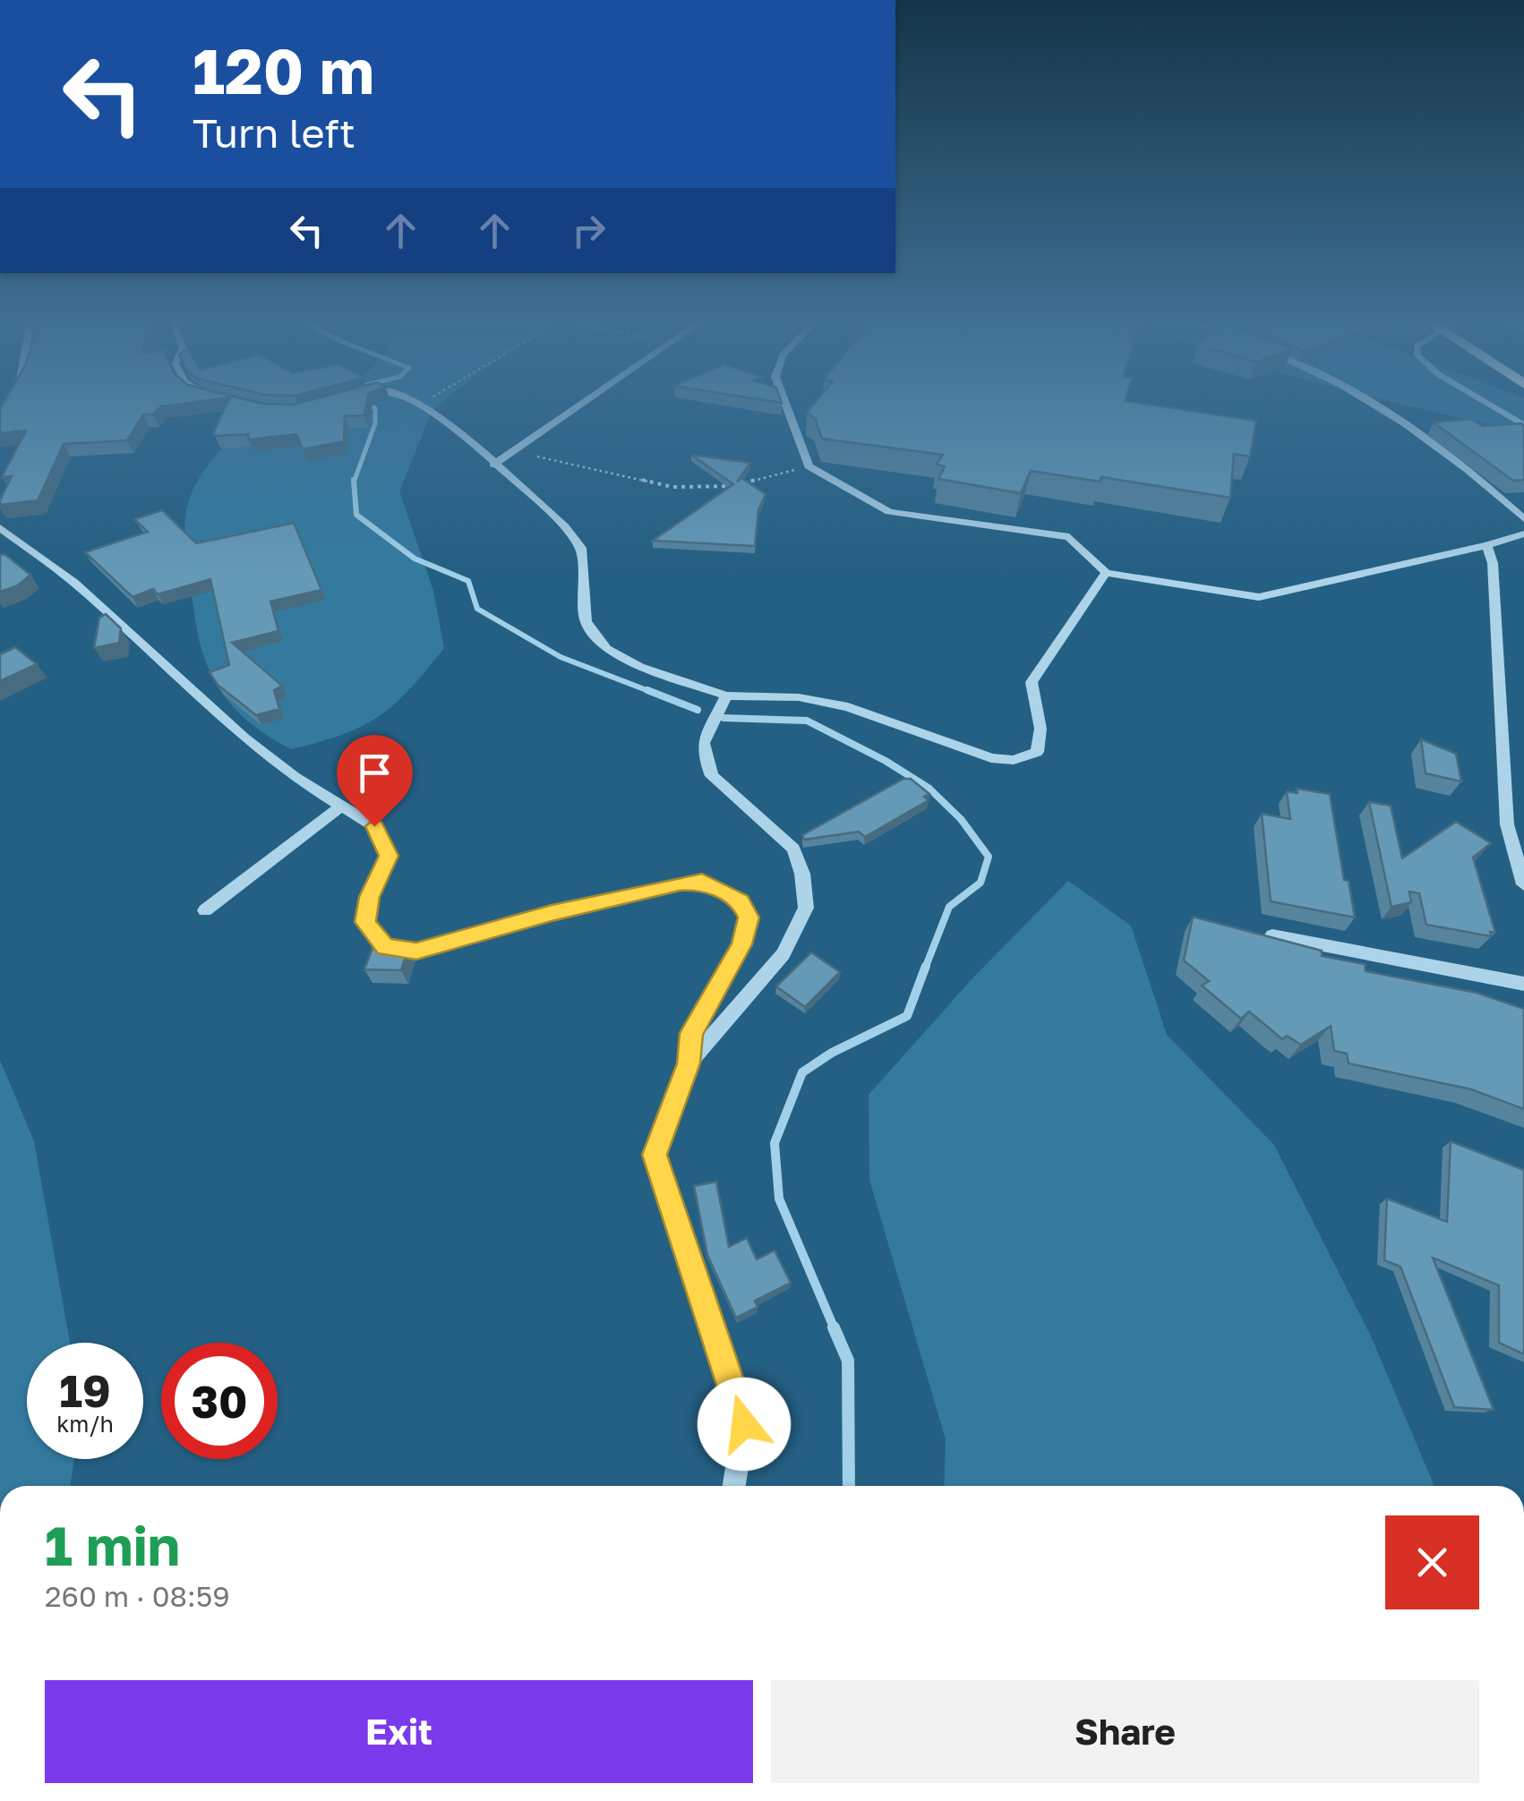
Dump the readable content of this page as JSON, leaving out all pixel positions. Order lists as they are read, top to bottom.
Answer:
{
  "page": {
    "turn": ["120 m", "Turn left"],
    "speed": "19 km/h",
    "limit": "30",
    "heading": ["1 min", "260 m · 08:59"],
    "buttons": ["Exit", "Share"]
  }
}
